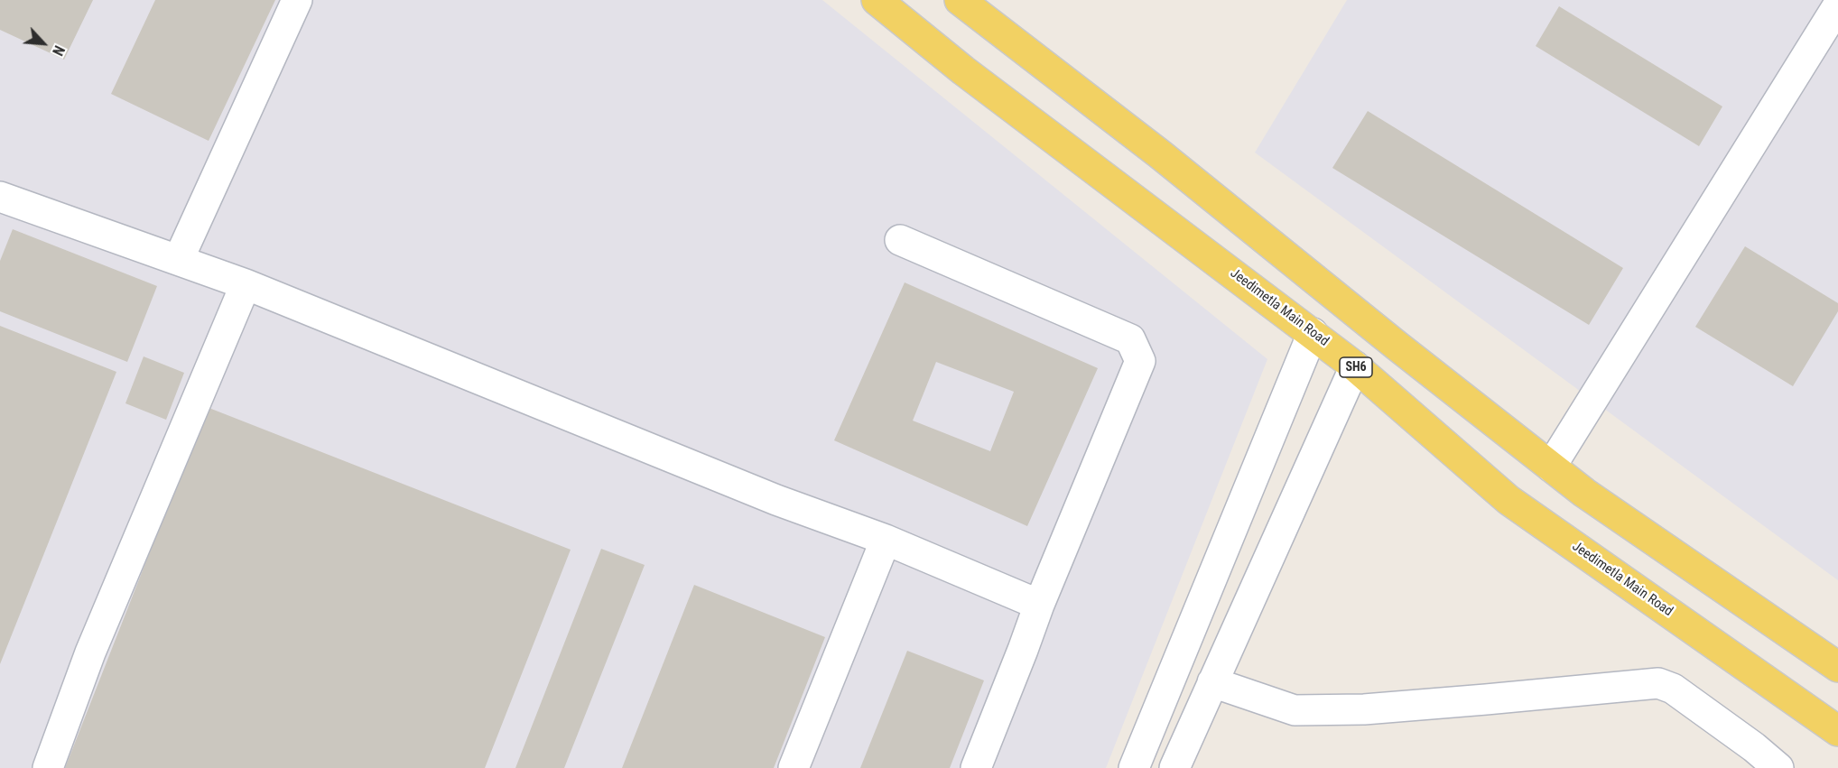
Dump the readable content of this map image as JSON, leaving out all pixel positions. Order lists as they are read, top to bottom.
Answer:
{
  "streets": {
    "main road": ["Jeedimetla Main Road", "SH6"]
  },
  "north": "bottom right"
}
